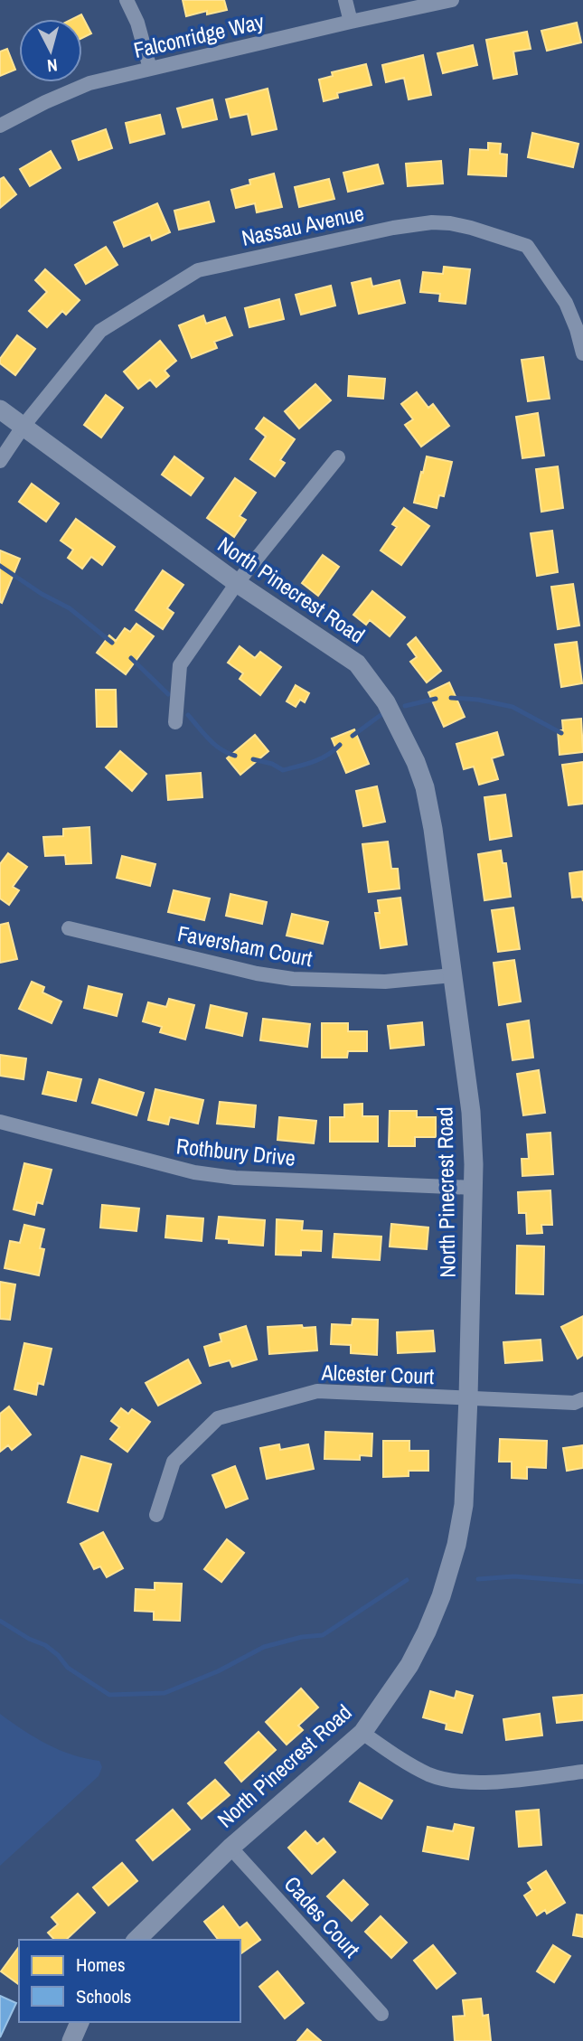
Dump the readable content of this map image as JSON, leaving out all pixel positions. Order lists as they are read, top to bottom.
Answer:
{
  "streets": {
    "street": [
      "Falconridge Way",
      "Nassau Avenue",
      "North Pinecrest Road",
      "Faversham Court",
      "Rothbury Drive",
      "Alcester Court",
      "Cades Court"
    ]
  },
  "crossings": [
    ["Nassau Avenue", "North Pinecrest Road"],
    ["North Pinecrest Road", "Faversham Court"],
    ["North Pinecrest Road", "Rothbury Drive"],
    ["North Pinecrest Road", "Alcester Court"],
    ["North Pinecrest Road", "Cades Court"]
  ],
  "legend": ["Homes", "Schools"],
  "north": "bottom"
}
